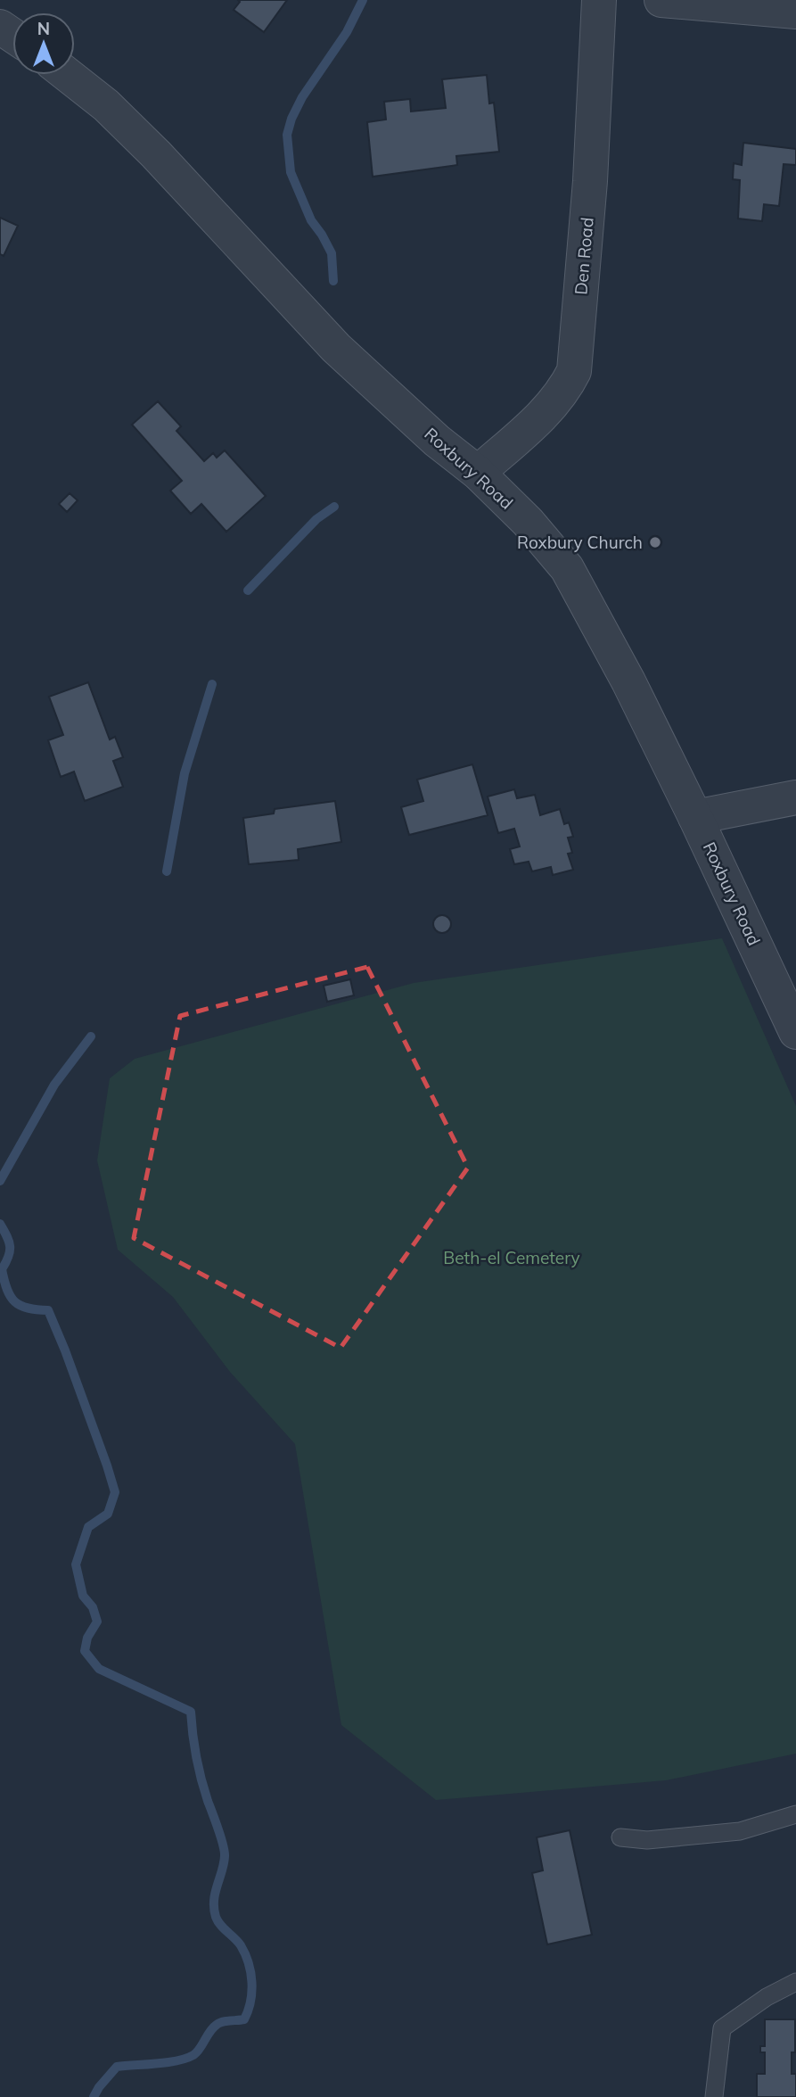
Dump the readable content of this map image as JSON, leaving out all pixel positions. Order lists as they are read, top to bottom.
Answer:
{
  "streets": {
    "street": ["Den Road", "Roxbury Road"]
  },
  "crossings": [
    ["Den Road", "Roxbury Road"]
  ],
  "parks": ["Beth-el Cemetery"],
  "places": ["Roxbury Church"],
  "north": "top"
}
